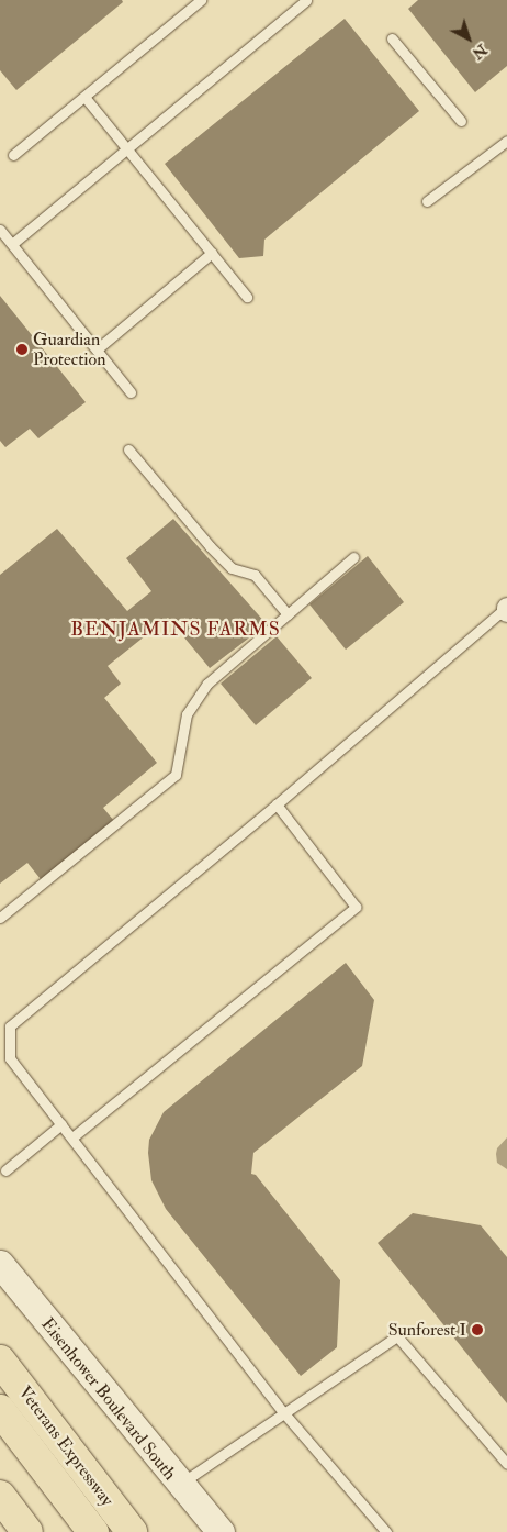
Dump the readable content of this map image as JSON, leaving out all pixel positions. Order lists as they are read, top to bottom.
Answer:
{
  "streets": {
    "highway": ["Veterans Expressway"],
    "main road": ["Eisenhower Boulevard South"]
  },
  "districts": ["BENJAMINS FARMS"],
  "places": ["Guardian Protection", "Sunforest I"],
  "north": "bottom right"
}
